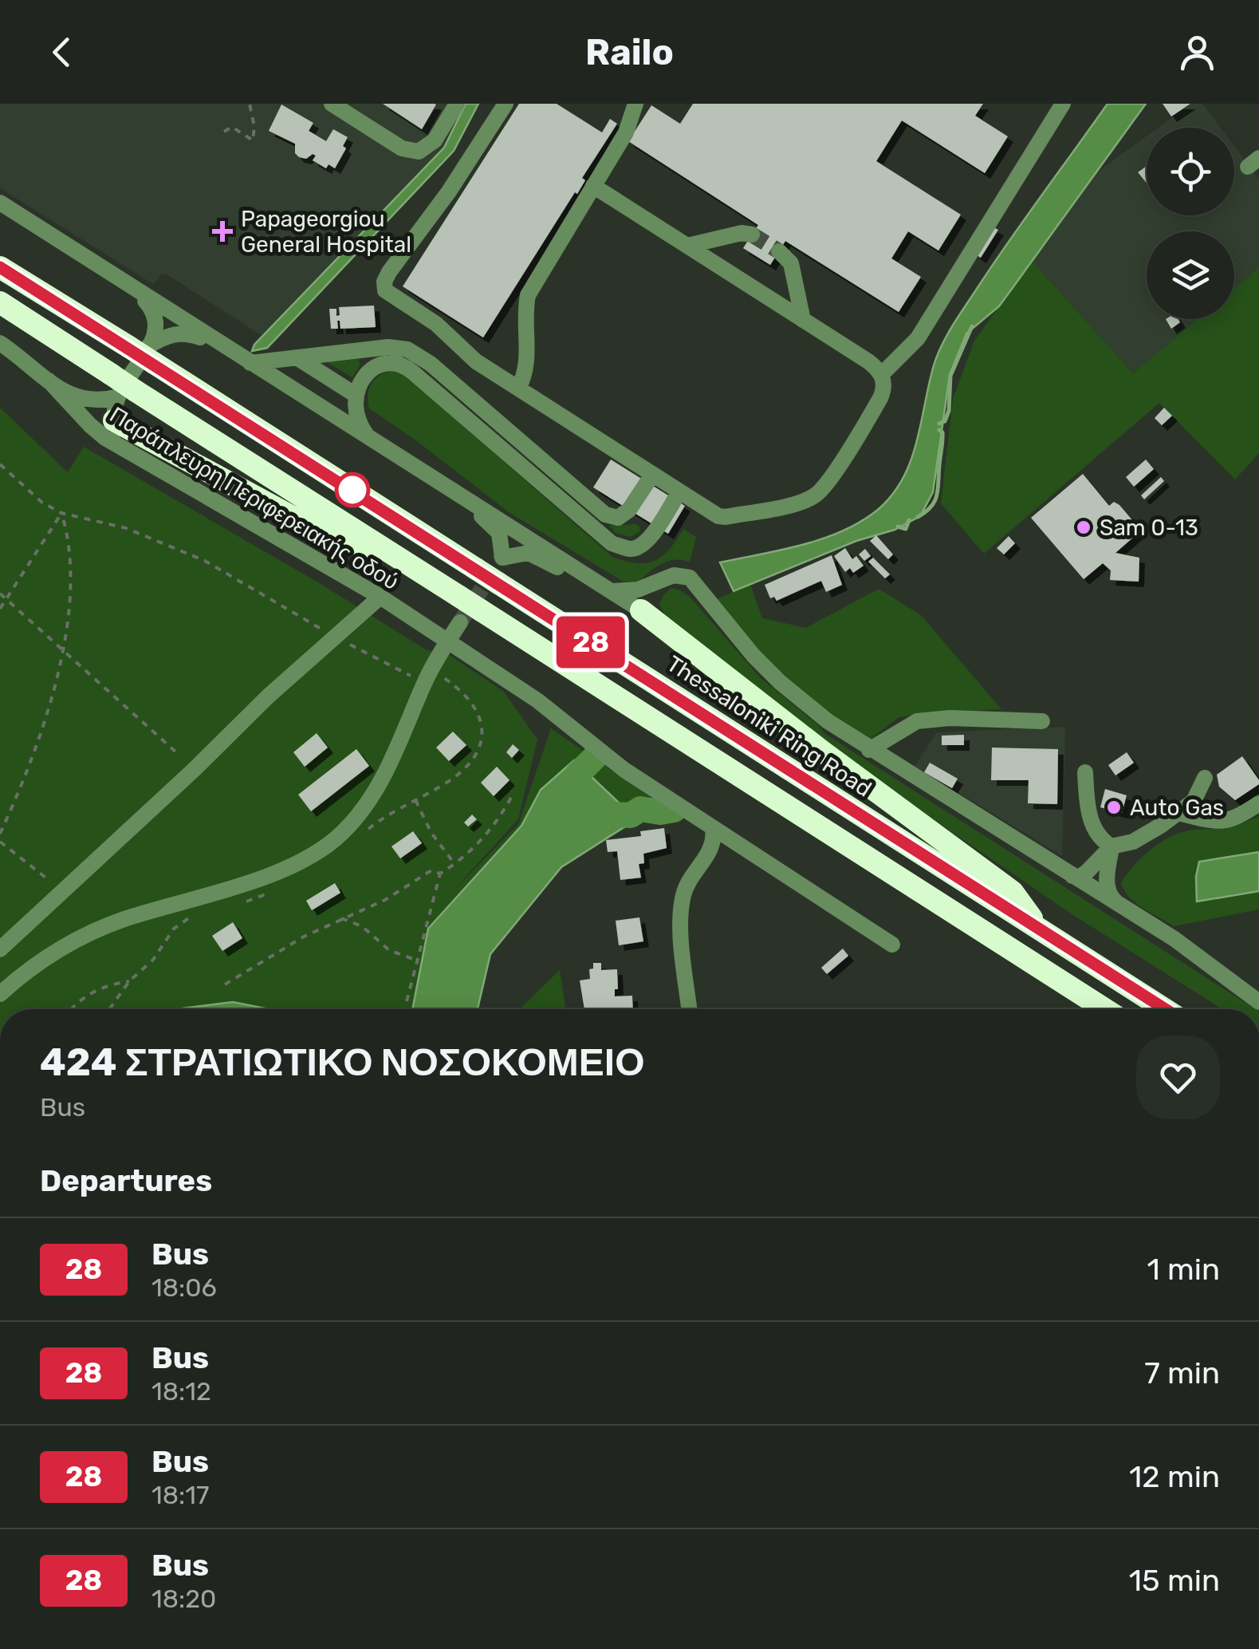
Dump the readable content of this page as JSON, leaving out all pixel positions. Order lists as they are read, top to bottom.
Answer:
{
  "streets": {
    "highway": ["Thessaloniki Ring Road"],
    "street": ["Παράπλευρη Περιφερειακής οδού"]
  },
  "places": {
    "health": ["Papageorgiou General Hospital"],
    "other": ["Sam 0-13", "Auto Gas"]
  },
  "lines": ["bus line 28"],
  "page": {
    "header": "Railo",
    "on_map": "28",
    "heading": [
      ["424 ΣΤΡΑΤΙΩΤΙΚΟ ΝΟΣΟΚΟΜΕΙΟ", "Bus"],
      "Departures"
    ],
    "list": [
      {
        "mark": "28",
        "name": "Bus",
        "note": "18:06",
        "value": "1 min"
      },
      {
        "mark": "28",
        "name": "Bus",
        "note": "18:12",
        "value": "7 min"
      },
      {
        "mark": "28",
        "name": "Bus",
        "note": "18:17",
        "value": "12 min"
      },
      {
        "mark": "28",
        "name": "Bus",
        "note": "18:20",
        "value": "15 min"
      }
    ]
  }
}
